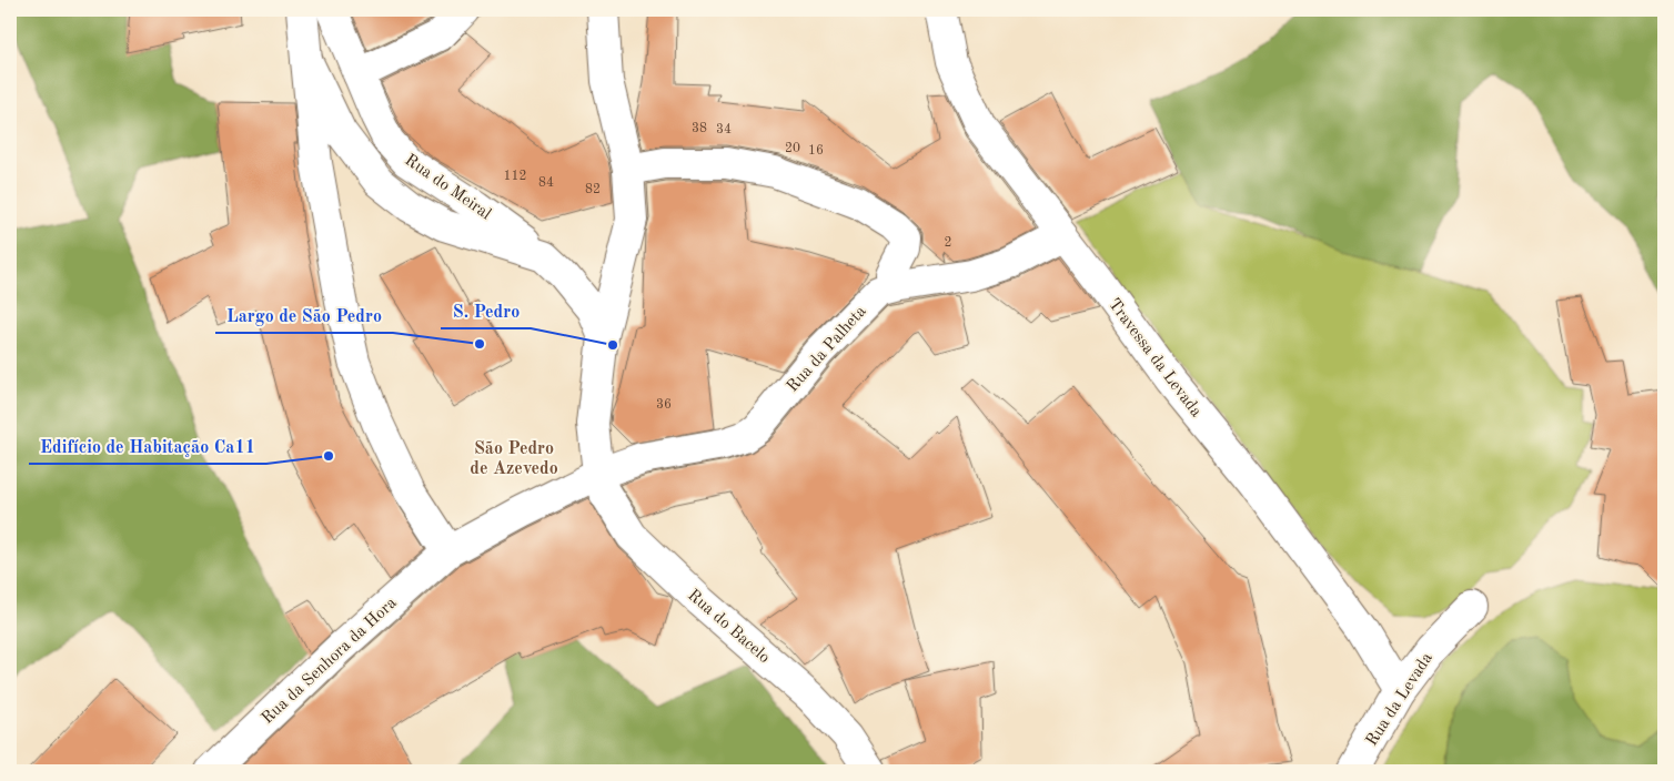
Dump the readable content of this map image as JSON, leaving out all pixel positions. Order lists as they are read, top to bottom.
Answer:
{
  "streets": {
    "street": [
      "Rua do Meiral",
      "Rua da Palheta",
      "Travessa da Levada",
      "Rua do Bacelo",
      "Rua da Senhora da Hora",
      "Rua da Levada"
    ]
  },
  "crossings": [
    ["Rua do Meiral", "Rua do Bacelo"],
    ["Rua da Palheta", "Travessa da Levada"],
    ["Rua da Palheta", "Rua do Bacelo"],
    ["Rua da Palheta", "Rua da Senhora da Hora"],
    ["Travessa da Levada", "Rua da Levada"]
  ],
  "districts": ["São Pedro de Azevedo"],
  "places": ["Largo de São Pedro", "S. Pedro", "Edifício de Habitação Ca11"],
  "house_numbers": [
    "38",
    "34",
    "20",
    "16",
    "112",
    "84",
    "82",
    "2",
    "36"
  ]
}
